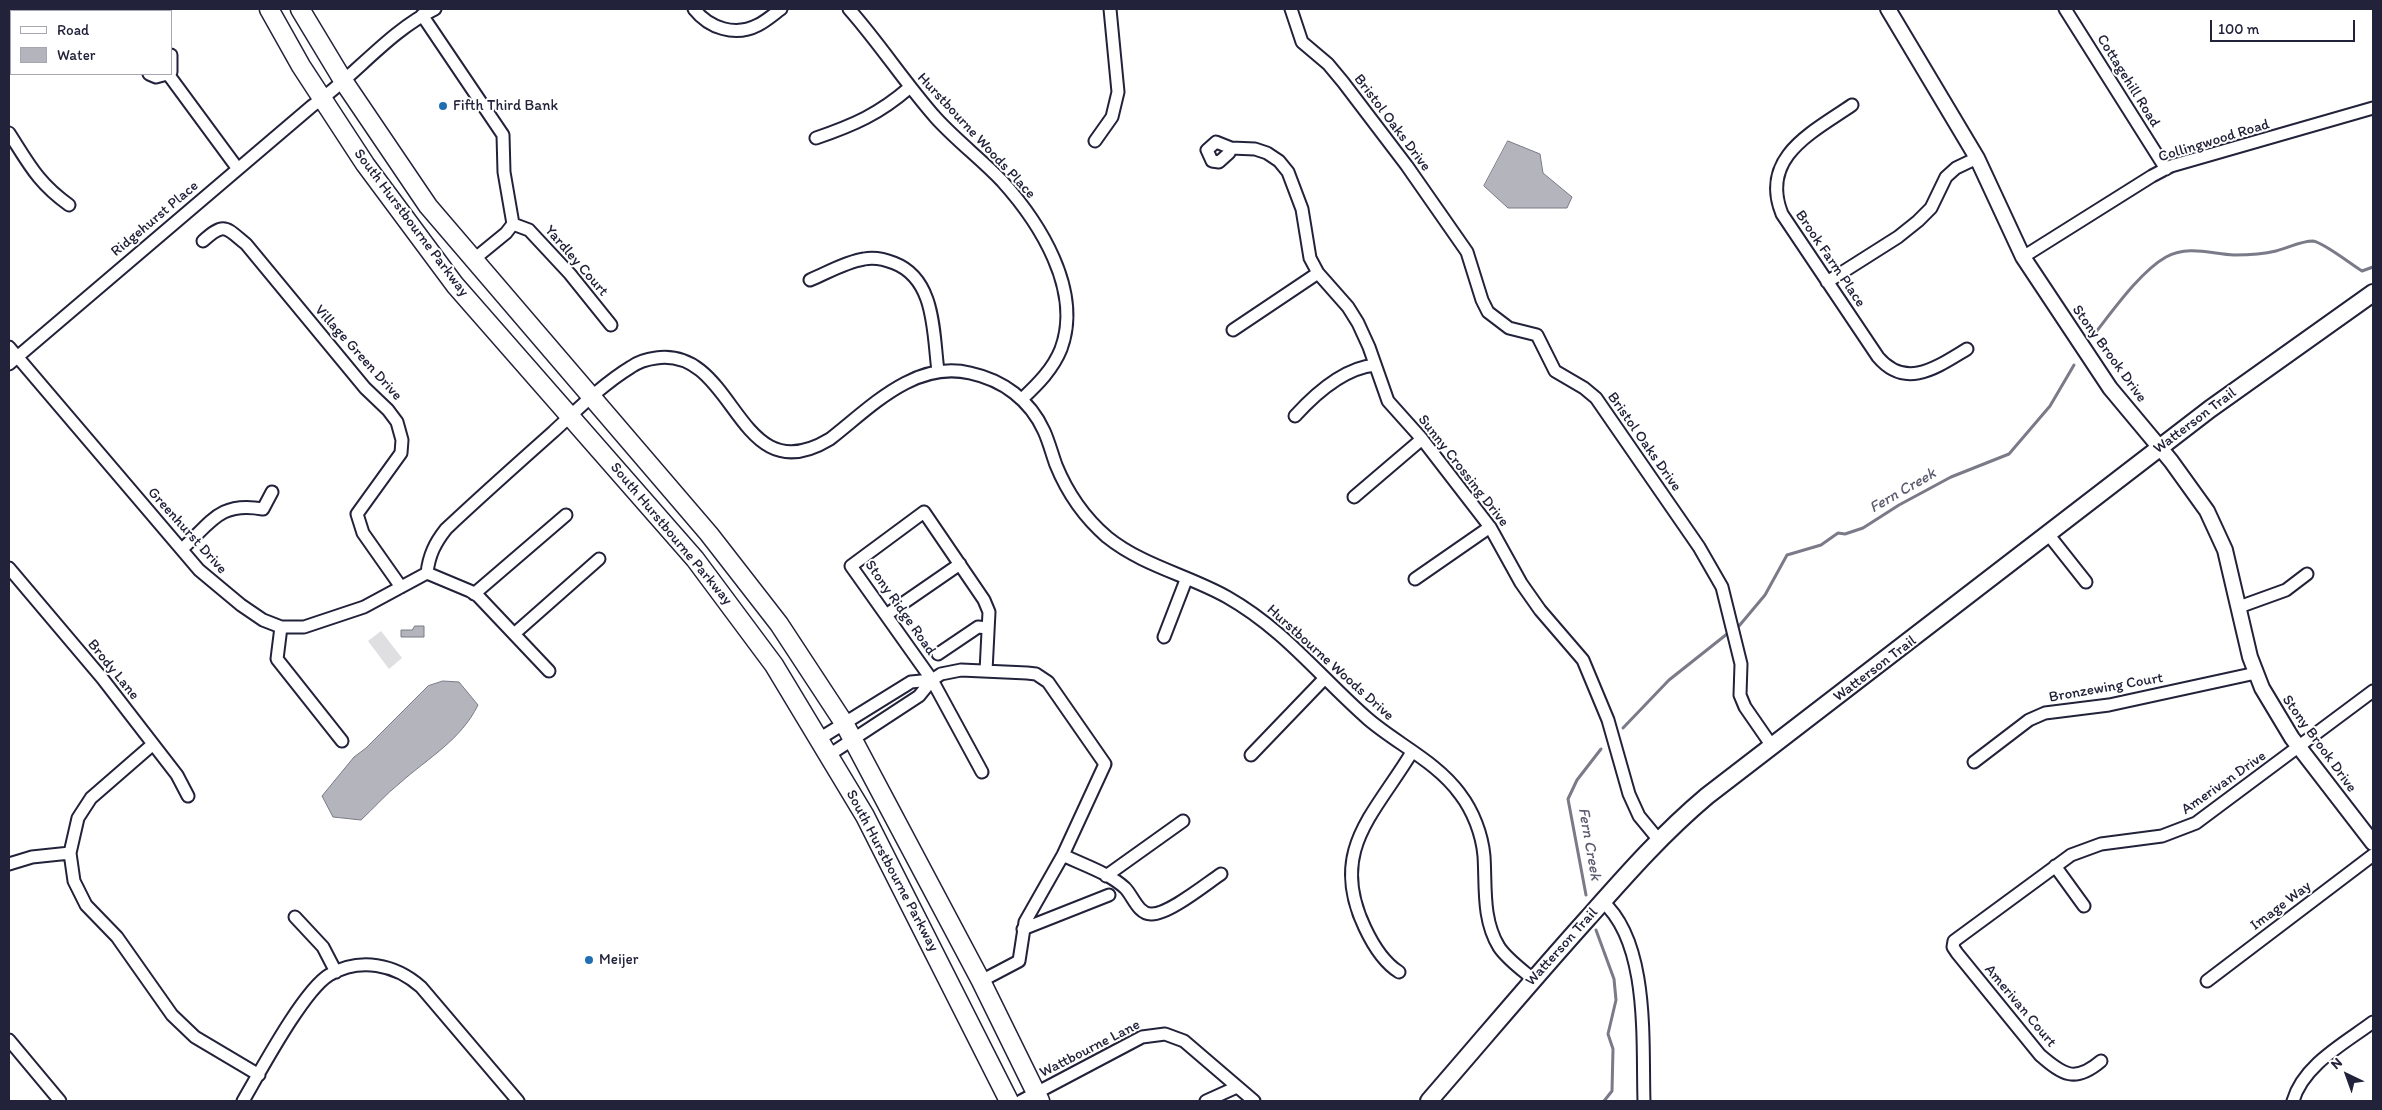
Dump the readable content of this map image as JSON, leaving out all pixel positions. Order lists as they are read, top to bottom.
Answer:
{
  "streets": {
    "main road": ["South Hurstbourne Parkway", "Watterson Trail"],
    "street": [
      "Cottagehill Road",
      "Bristol Oaks Drive",
      "Hurstbourne Woods Place",
      "Collingwood Road",
      "Ridgehurst Place",
      "Brook Farm Place",
      "Yardley Court",
      "Village Green Drive",
      "Stony Brook Drive",
      "Sunny Crossing Drive",
      "Greenhurst Drive",
      "Stony Ridge Road",
      "Hurstbourne Woods Drive",
      "Brody Lane",
      "Bronzewing Court",
      "Amerivan Drive",
      "Image Way",
      "Amerivan Court",
      "Wattbourne Lane"
    ]
  },
  "crossings": [
    ["Cottagehill Road", "Collingwood Road"],
    ["Bristol Oaks Drive", "Watterson Trail"],
    ["Hurstbourne Woods Place", "Hurstbourne Woods Drive"],
    ["Collingwood Road", "Stony Brook Drive"],
    ["Ridgehurst Place", "South Hurstbourne Parkway"],
    ["Ridgehurst Place", "Greenhurst Drive"],
    ["South Hurstbourne Parkway", "Hurstbourne Woods Drive"],
    ["South Hurstbourne Parkway", "Wattbourne Lane"],
    ["Village Green Drive", "Greenhurst Drive"],
    ["Stony Brook Drive", "Watterson Trail"],
    ["Stony Brook Drive", "Bronzewing Court"],
    ["Stony Brook Drive", "Amerivan Drive"],
    ["Watterson Trail", "Sunny Crossing Drive"],
    ["Watterson Trail", "Hurstbourne Woods Drive"],
    ["Amerivan Drive", "Amerivan Court"]
  ],
  "water": ["Fern Creek"],
  "places": ["Fifth Third Bank", "Meijer"],
  "legend": ["Road", "Water"],
  "scale_bar": "100 m",
  "north": "top left"
}
